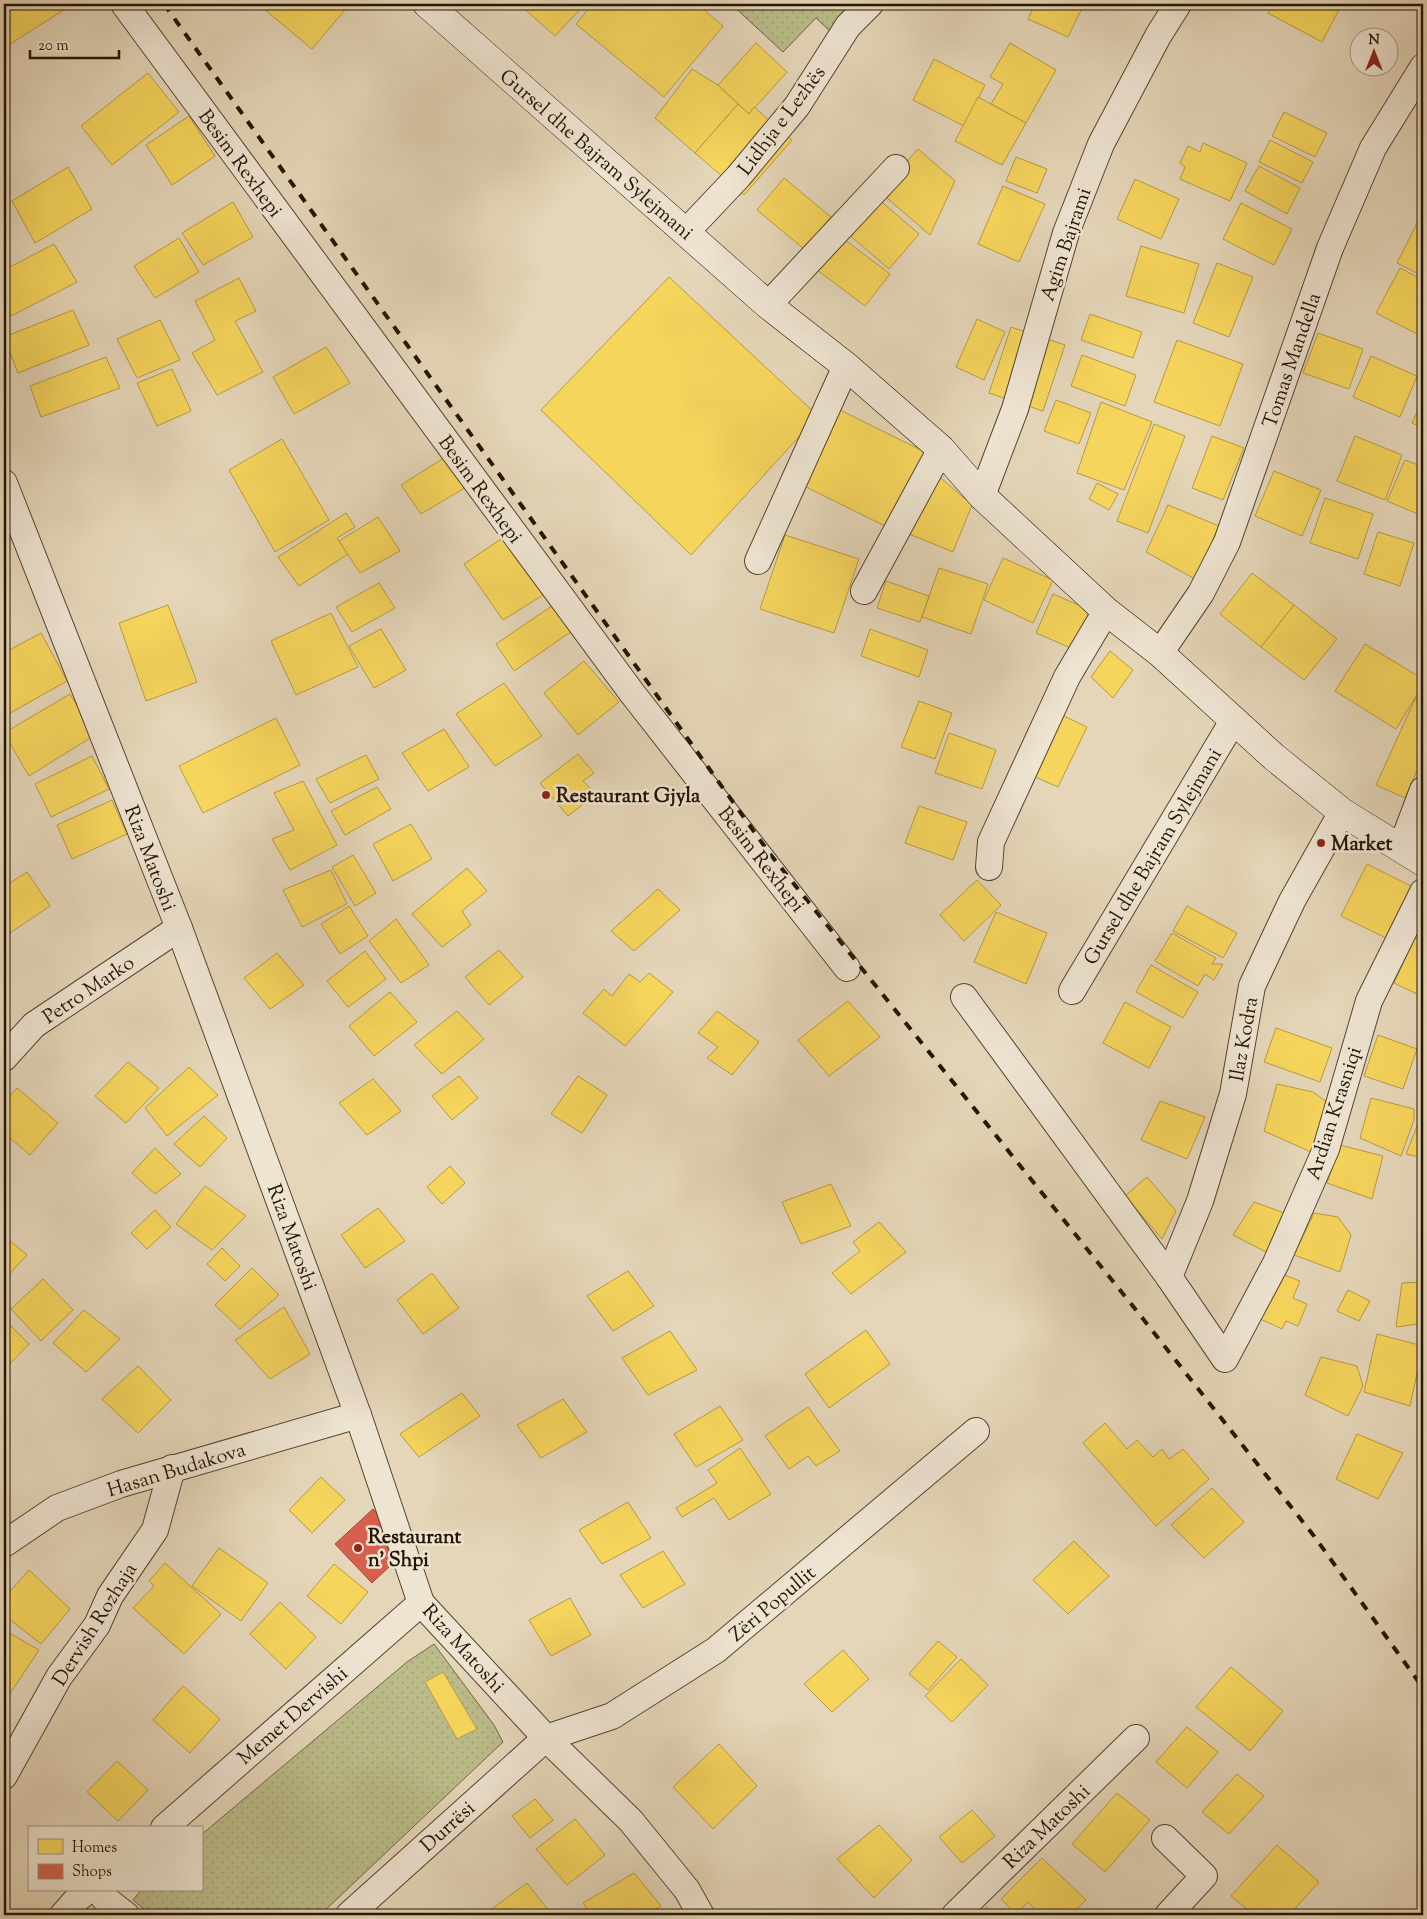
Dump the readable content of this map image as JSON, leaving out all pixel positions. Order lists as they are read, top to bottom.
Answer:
{
  "streets": {
    "street": [
      "Lidhja e Lezhës",
      "Gursel dhe Bajram Sylejmani",
      "Besim Rexhepi",
      "Agim Bajrami",
      "Tomas Mandella",
      "Riza Matoshi",
      "Petro Marko",
      "Ilaz Kodra",
      "Ardian Krasniqi",
      "Hasan Budakova",
      "Zëri Popullit",
      "Dervish Rozhaja",
      "Memet Dervishi",
      "Durrësi"
    ]
  },
  "crossings": [
    ["Lidhja e Lezhës", "Gursel dhe Bajram Sylejmani"],
    ["Gursel dhe Bajram Sylejmani", "Agim Bajrami"],
    ["Gursel dhe Bajram Sylejmani", "Tomas Mandella"],
    ["Gursel dhe Bajram Sylejmani", "Ilaz Kodra"],
    ["Riza Matoshi", "Petro Marko"],
    ["Riza Matoshi", "Hasan Budakova"],
    ["Riza Matoshi", "Zëri Popullit"],
    ["Riza Matoshi", "Memet Dervishi"],
    ["Riza Matoshi", "Durrësi"],
    ["Ilaz Kodra", "Ardian Krasniqi"],
    ["Hasan Budakova", "Dervish Rozhaja"],
    ["Zëri Popullit", "Durrësi"]
  ],
  "places": ["Restaurant Gjyla", "Market", "Restaurant n' Shpi"],
  "legend": ["Homes", "Shops"],
  "scale_bar": "20 m",
  "north": "top"
}
